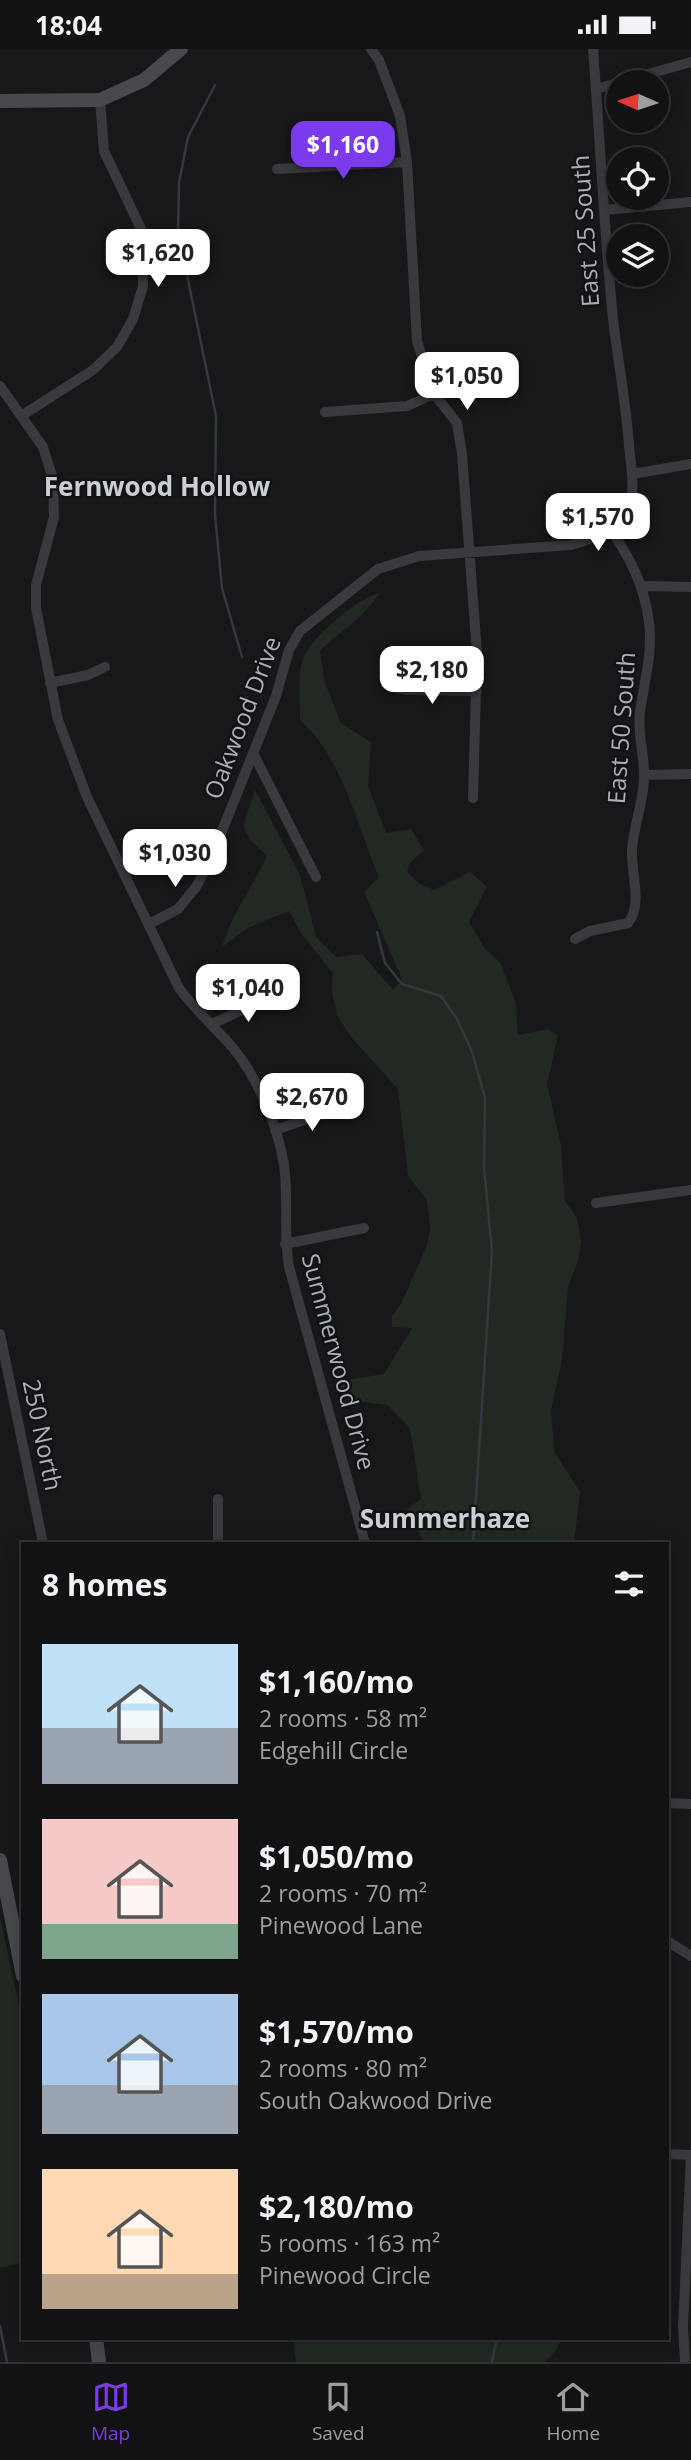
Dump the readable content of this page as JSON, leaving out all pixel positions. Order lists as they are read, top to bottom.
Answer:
{
  "streets": {
    "street": [
      "East 25 South",
      "Oakwood Drive",
      "East 50 South",
      "Summerwood Drive",
      "250 North"
    ]
  },
  "crossings": [
    ["East 25 South", "Oakwood Drive"],
    ["East 25 South", "East 50 South"],
    ["Oakwood Drive", "East 50 South"],
    ["Oakwood Drive", "Summerwood Drive"]
  ],
  "districts": ["Fernwood Hollow", "Summerhaze"],
  "north": "left",
  "page": {
    "status": "18:04",
    "price": [
      "$1,160",
      "$1,620",
      "$1,050",
      "$1,570",
      "$2,180",
      "$1,030",
      "$1,040",
      "$2,670"
    ],
    "heading": "8 homes",
    "list": [
      {
        "name": "$1,160/mo",
        "note": "2 rooms · 58 m² · Edgehill Circle"
      },
      {
        "name": "$1,050/mo",
        "note": "2 rooms · 70 m² · Pinewood Lane"
      },
      {
        "name": "$1,570/mo",
        "note": "2 rooms · 80 m² · South Oakwood Drive"
      },
      {
        "name": "$2,180/mo",
        "note": "5 rooms · 163 m² · Pinewood Circle"
      }
    ],
    "tabs": ["Map", "Saved", "Home"]
  }
}
